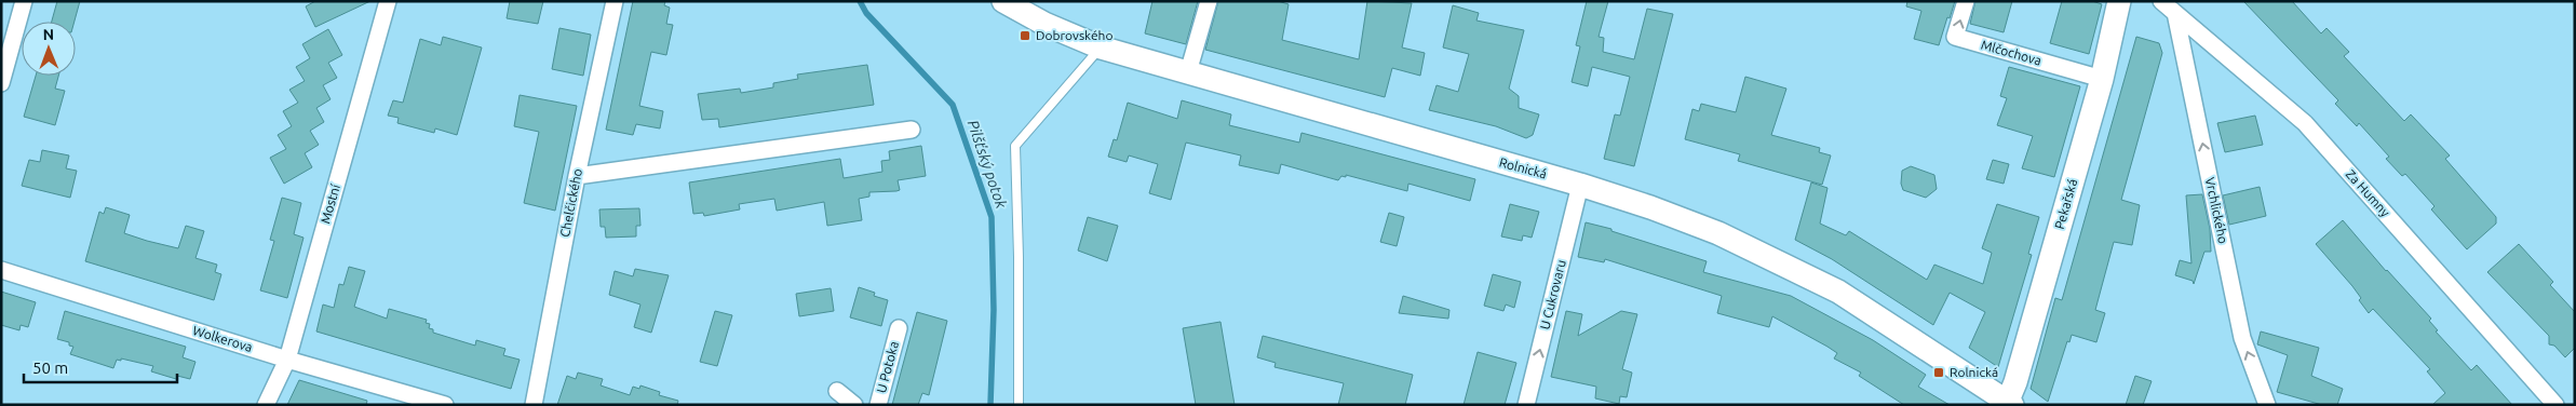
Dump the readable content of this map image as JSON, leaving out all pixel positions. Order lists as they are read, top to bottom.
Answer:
{
  "streets": {
    "street": [
      "Mlčochova",
      "Rolnická",
      "Za Humny",
      "Chelčického",
      "Mostní",
      "Pekařská",
      "Vrchlického",
      "U Cukrovaru",
      "Wolkerova",
      "U Potoka"
    ]
  },
  "crossings": [
    ["Mlčochova", "Pekařská"],
    ["Rolnická", "Pekařská"],
    ["Rolnická", "U Cukrovaru"],
    ["Za Humny", "Vrchlického"],
    ["Mostní", "Wolkerova"]
  ],
  "one_way": ["Mlčochova", "Vrchlického", "U Cukrovaru"],
  "water": ["Pilšťský potok"],
  "places": {
    "transit": ["Dobrovského", "Rolnická"]
  },
  "scale_bar": "50 m",
  "north": "top"
}
